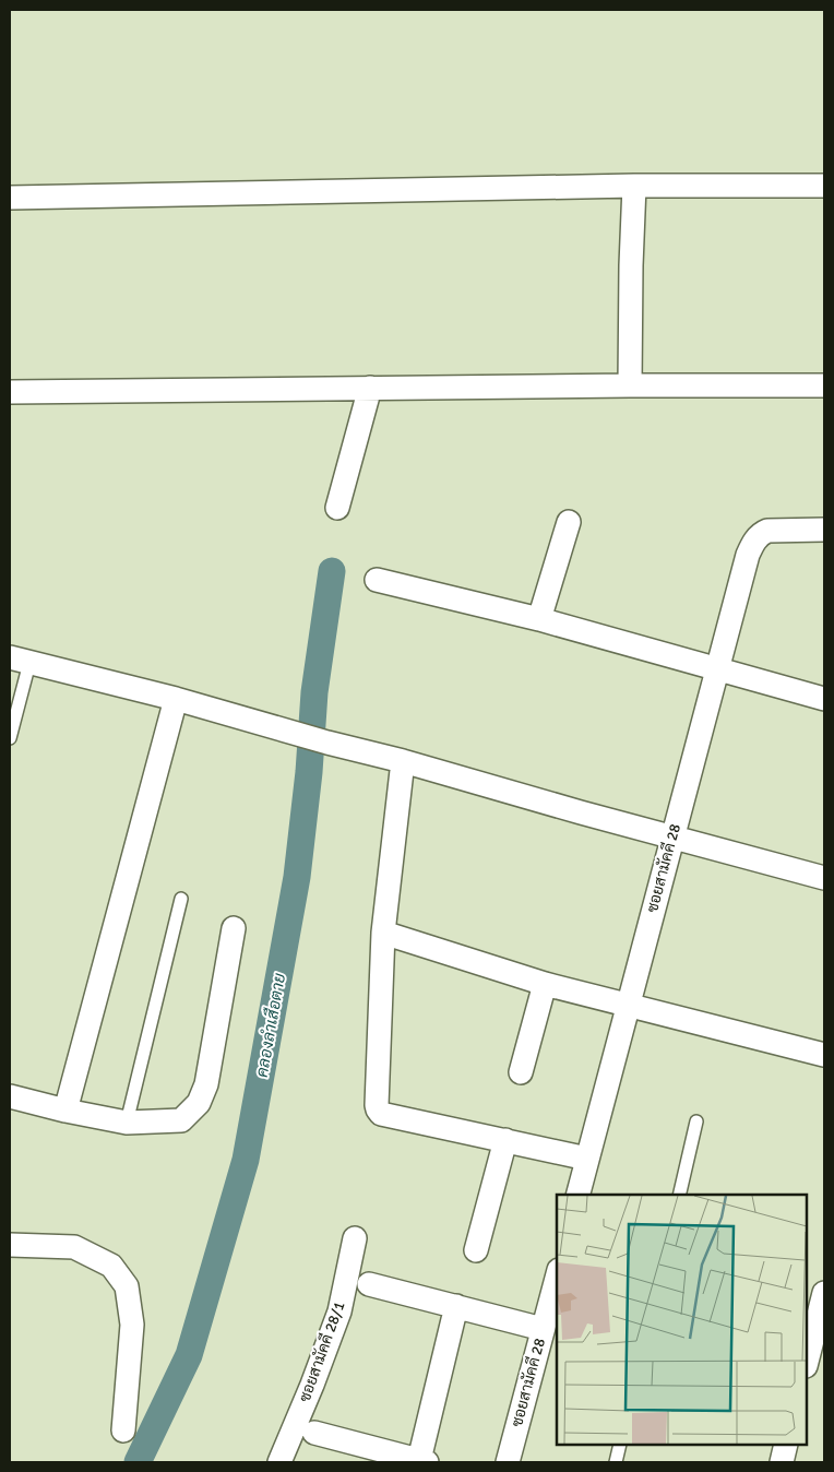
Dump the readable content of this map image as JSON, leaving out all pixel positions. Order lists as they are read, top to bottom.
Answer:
{
  "streets": {
    "street": ["ซอยสามัคคี 28", "ซอยสามัคคี 28/1"]
  },
  "water": ["คลองลำเสือตาย"]
}
